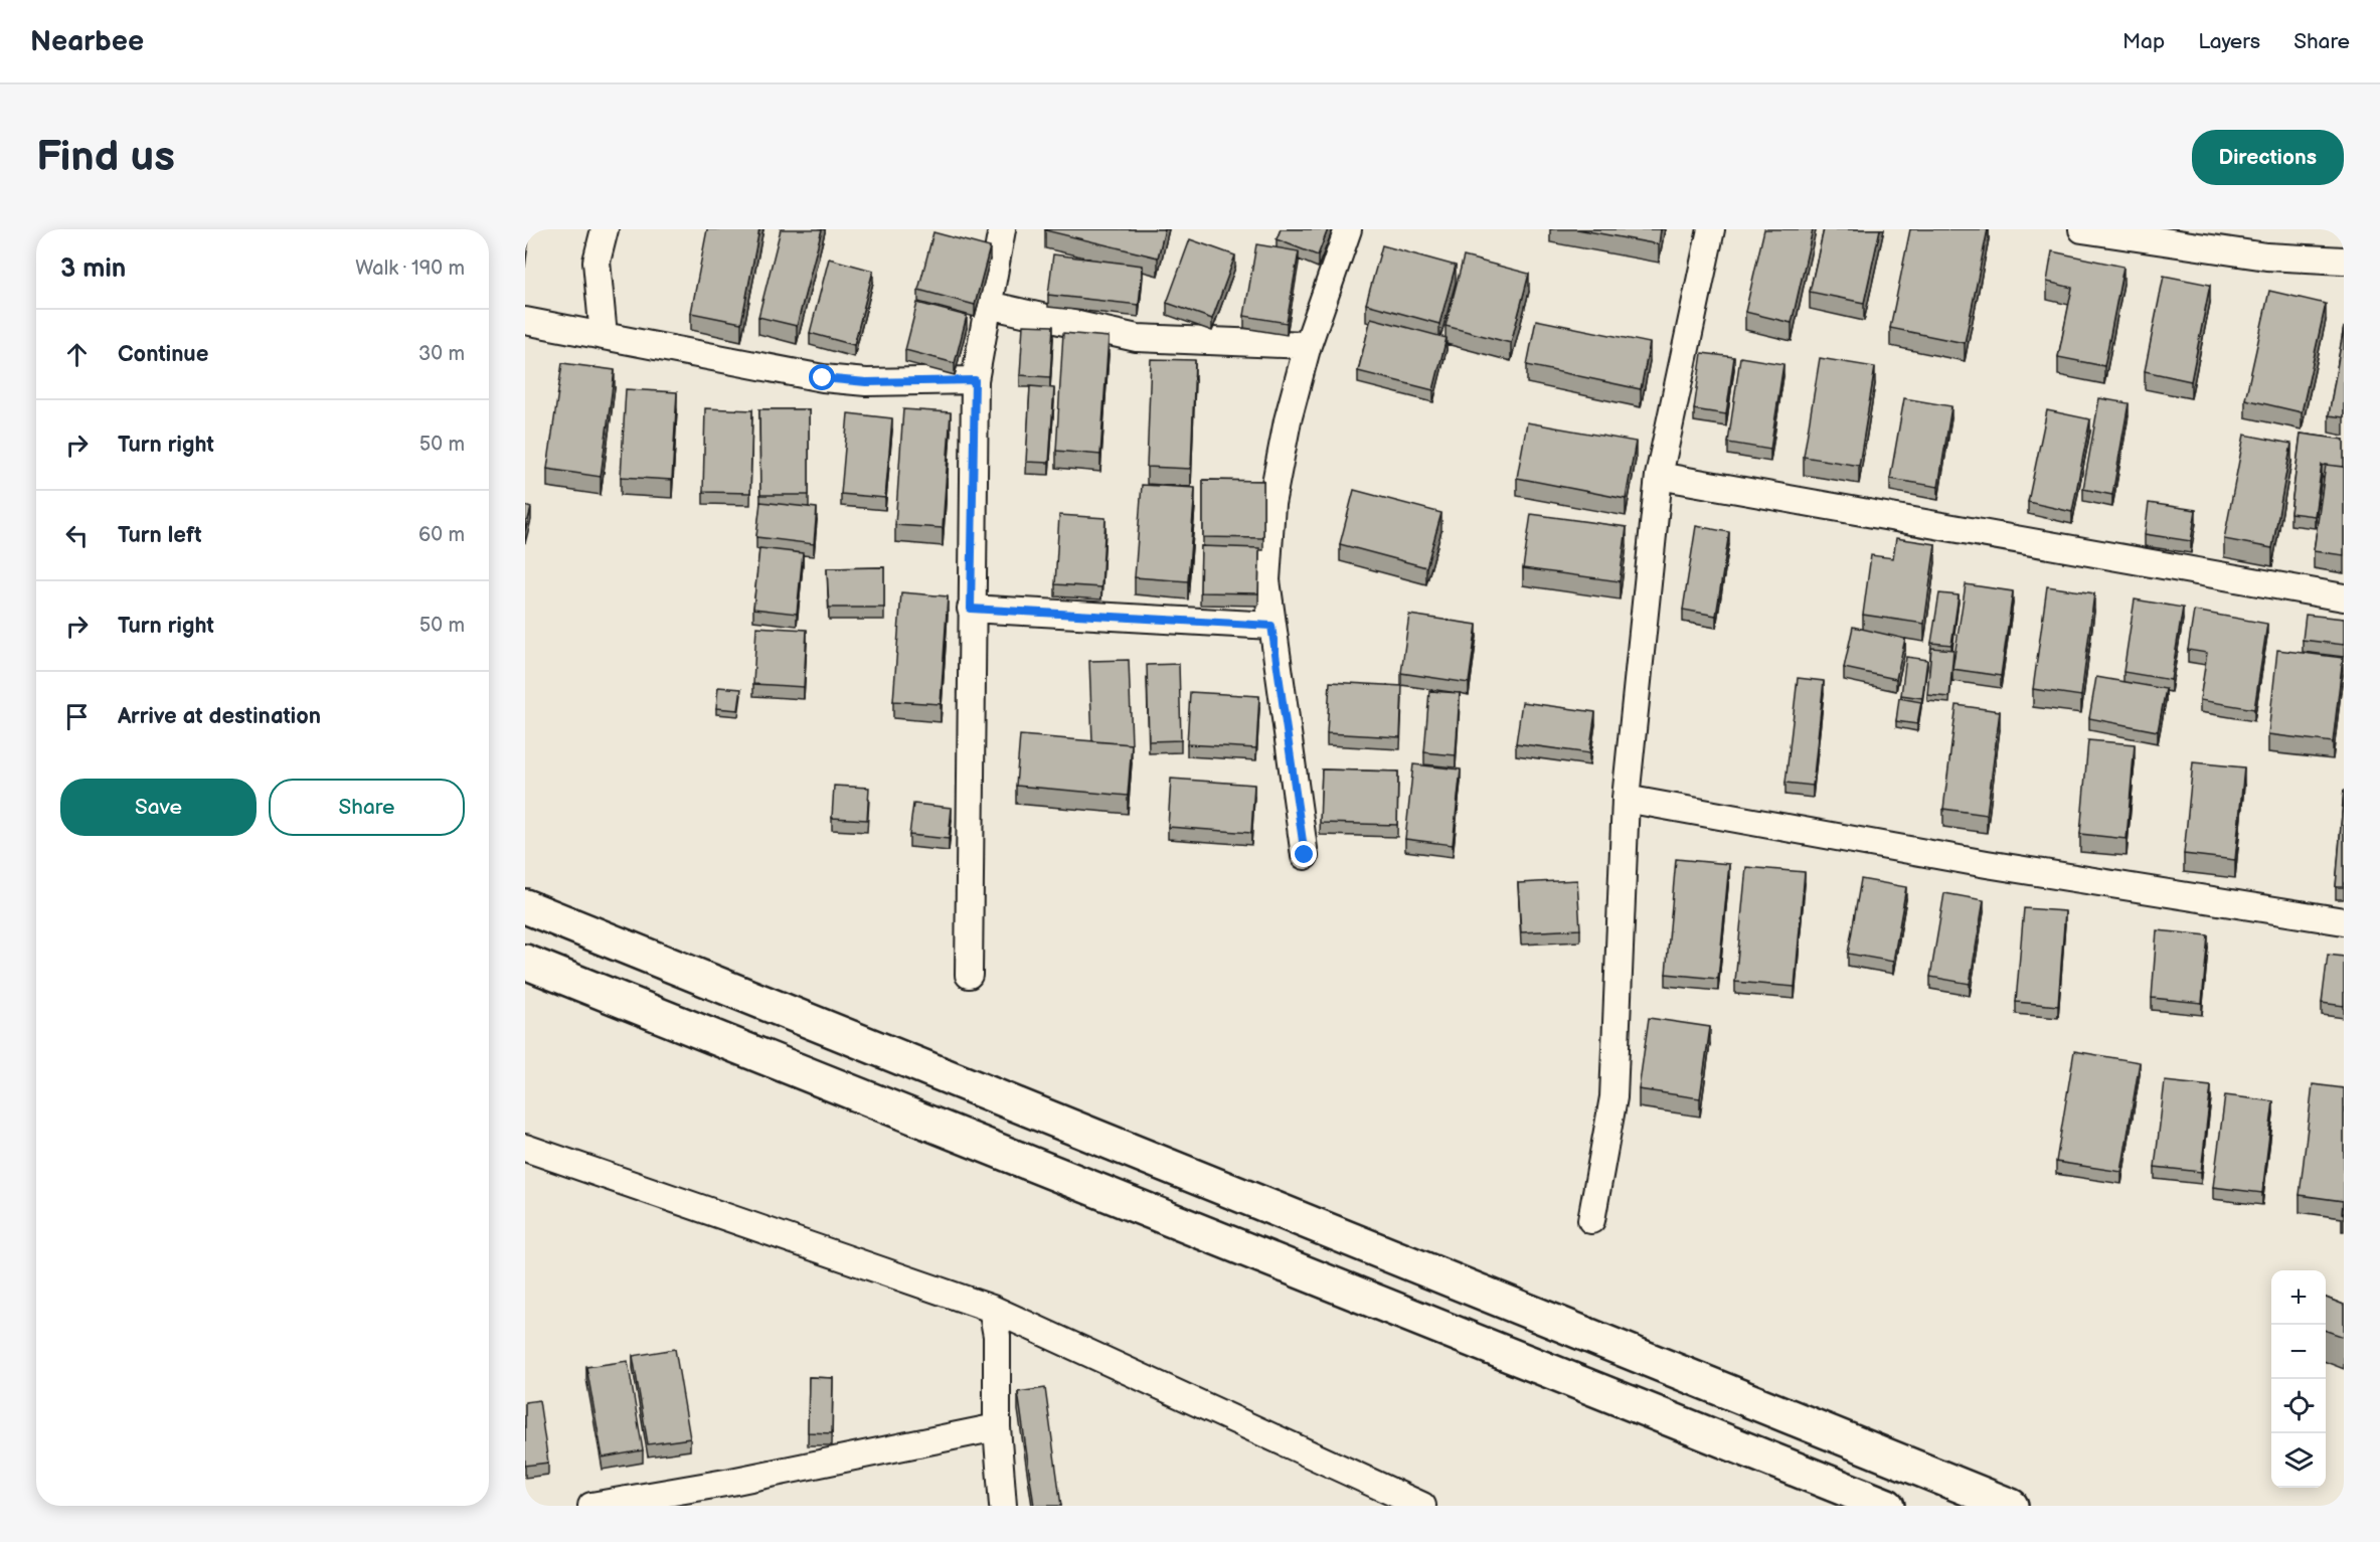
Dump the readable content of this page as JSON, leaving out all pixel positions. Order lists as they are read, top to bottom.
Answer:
{
  "page": {
    "header": "Nearbee",
    "nav": ["Map", "Layers", "Share"],
    "buttons": [
      "Directions",
      ["Save", "Share"]
    ],
    "title": "Find us",
    "heading": ["3 min", "Walk · 190 m"],
    "list": [
      ["Continue", "30 m"],
      ["Turn right", "50 m"],
      ["Turn left", "60 m"],
      ["Turn right", "50 m"],
      "Arrive at destination"
    ],
    "map_buttons": ["+", "−"]
  }
}
